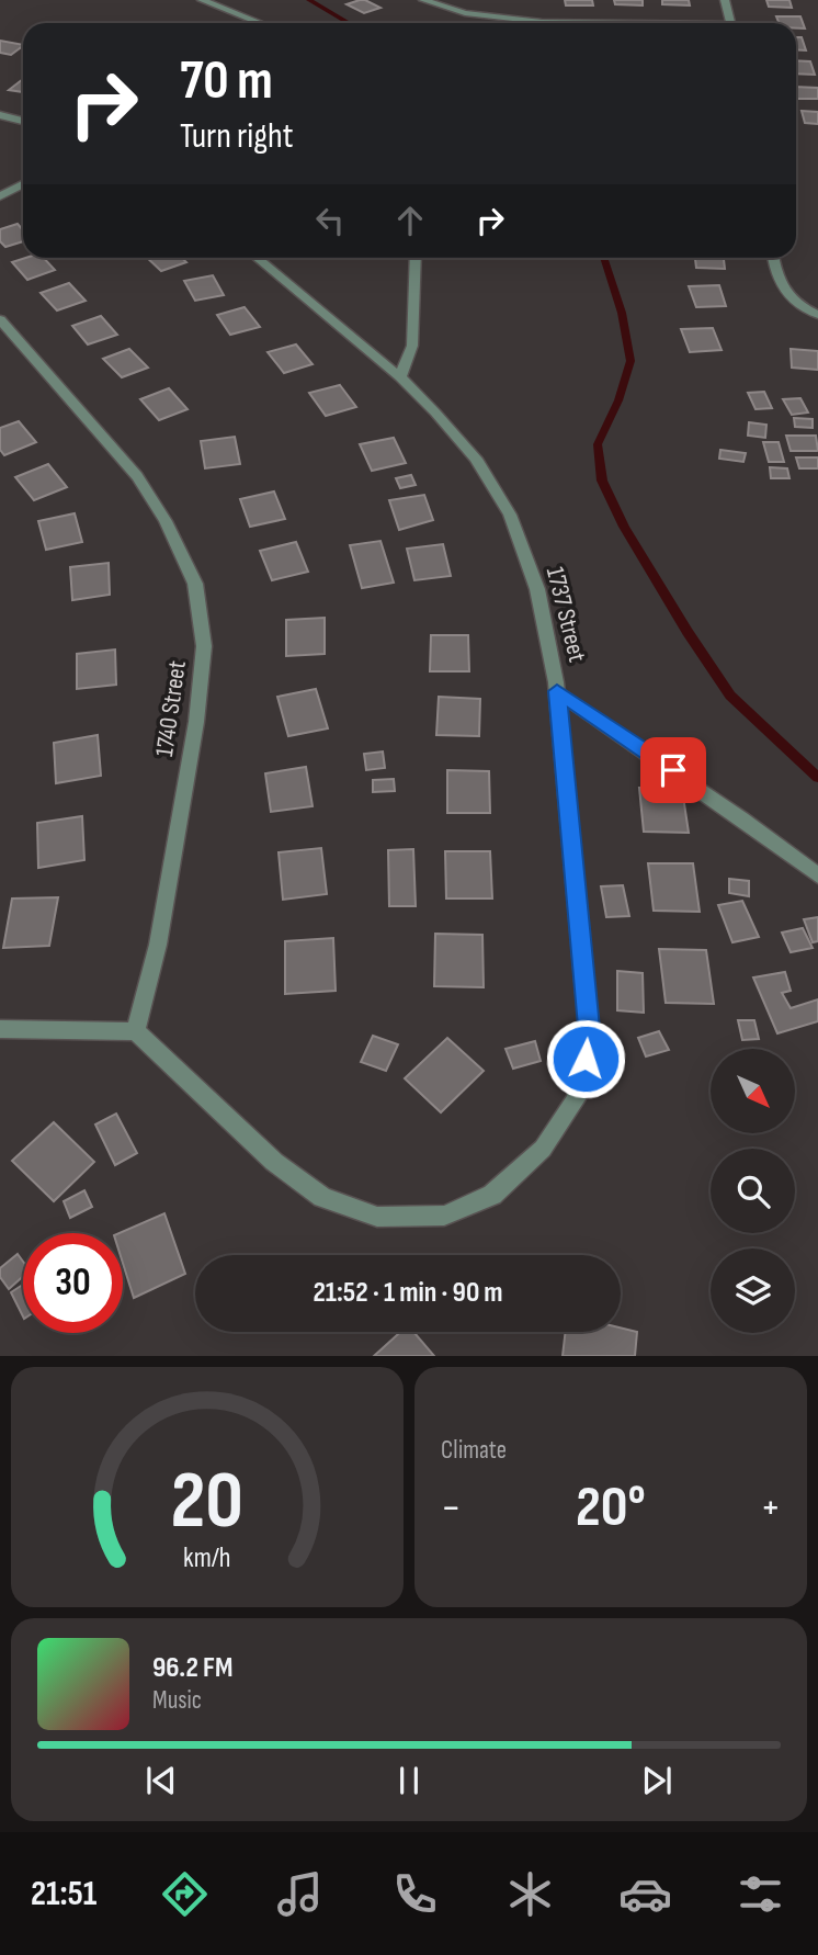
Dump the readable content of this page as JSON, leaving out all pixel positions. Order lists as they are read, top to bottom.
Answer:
{
  "streets": {
    "street": ["1737 Street", "1740 Street"]
  },
  "crossings": [
    ["1737 Street", "1740 Street"]
  ],
  "north": "bottom right",
  "page": {
    "turn": ["70 m", "Turn right"],
    "limit": "30",
    "trip": "21:52 · 1 min · 90 m",
    "tile": "Climate",
    "heat": ["−", "20°", "+"],
    "song": ["96.2 FM", "Music"],
    "tabs": "21:51",
    "gauge": ["20", "km/h"]
  }
}
